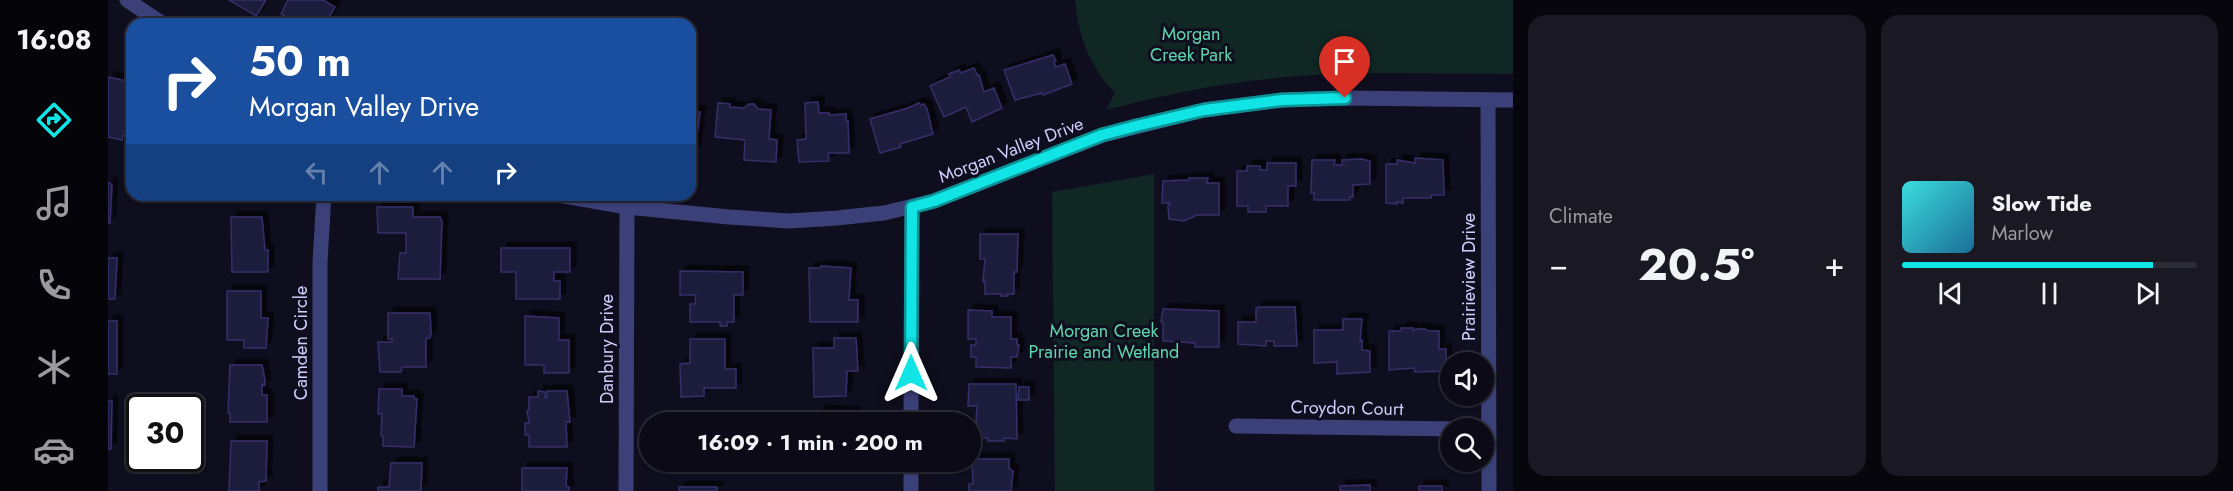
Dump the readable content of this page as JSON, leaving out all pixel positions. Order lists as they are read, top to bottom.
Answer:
{
  "streets": {
    "street": [
      "Morgan Valley Drive",
      "Prairieview Drive",
      "Camden Circle",
      "Danbury Drive",
      "Croydon Court"
    ]
  },
  "crossings": [
    ["Morgan Valley Drive", "Prairieview Drive"],
    ["Morgan Valley Drive", "Danbury Drive"]
  ],
  "parks": ["Morgan Creek Park", "Morgan Creek Prairie and Wetland"],
  "page": {
    "tabs": "16:08",
    "tile": "Climate",
    "turn": ["50 m", "Morgan Valley Drive"],
    "song": ["Slow Tide", "Marlow"],
    "heat": ["−", "20.5°", "+"],
    "limit": "30",
    "trip": "16:09 · 1 min · 200 m"
  }
}
